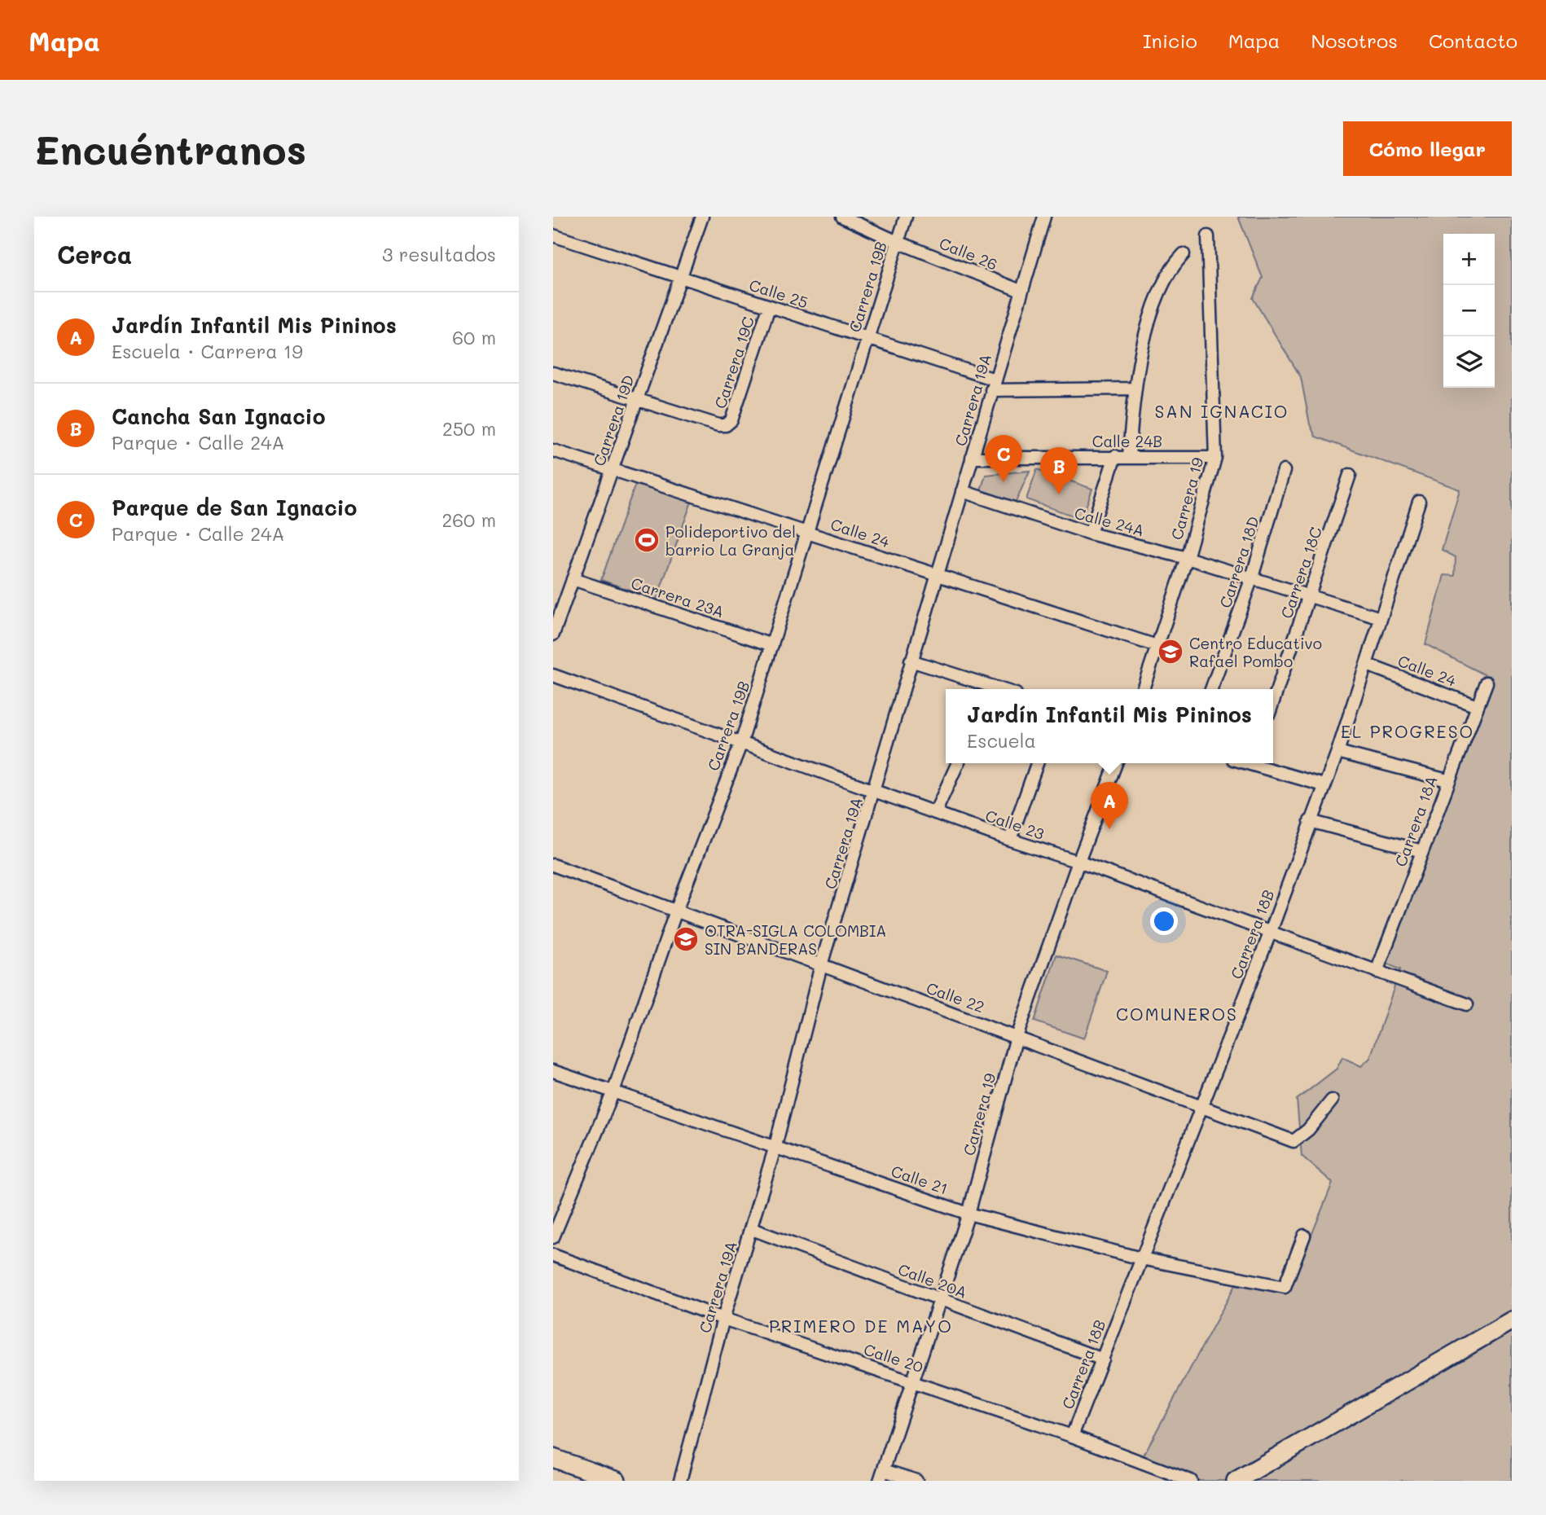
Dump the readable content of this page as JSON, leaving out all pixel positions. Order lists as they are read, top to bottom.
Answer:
{
  "streets": {
    "street": [
      "Calle 26",
      "Carrera 19B",
      "Calle 25",
      "Carrera 19C",
      "Carrera 19A",
      "Carrera 19D",
      "Calle 24B",
      "Carrera 19",
      "Calle 24A",
      "Calle 24",
      "Carrera 18D",
      "Carrera 18C",
      "Carrera 23A",
      "Carrera 18A",
      "Calle 23",
      "Carrera 18B",
      "Calle 22",
      "Calle 21",
      "Calle 20A",
      "Calle 20"
    ]
  },
  "crossings": [
    ["Calle 26", "Carrera 19B"],
    ["Calle 26", "Carrera 19A"],
    ["Carrera 19B", "Calle 25"],
    ["Carrera 19B", "Calle 24"],
    ["Carrera 19B", "Carrera 23A"],
    ["Carrera 19B", "Calle 23"],
    ["Carrera 19B", "Calle 22"],
    ["Carrera 19B", "Calle 21"],
    ["Calle 25", "Carrera 19C"],
    ["Calle 25", "Carrera 19A"],
    ["Calle 25", "Carrera 19D"],
    ["Carrera 19C", "Carrera 19D"],
    ["Carrera 19A", "Calle 24B"],
    ["Carrera 19A", "Calle 24A"],
    ["Carrera 19A", "Calle 24"],
    ["Carrera 19A", "Calle 23"],
    ["Carrera 19A", "Calle 22"],
    ["Carrera 19A", "Calle 21"],
    ["Carrera 19A", "Calle 20A"],
    ["Carrera 19A", "Calle 20"],
    ["Carrera 19D", "Calle 24"],
    ["Carrera 19D", "Carrera 23A"],
    ["Calle 24B", "Carrera 19"],
    ["Carrera 19", "Calle 24A"],
    ["Carrera 19", "Calle 24"],
    ["Carrera 19", "Calle 23"],
    ["Carrera 19", "Calle 22"],
    ["Carrera 19", "Calle 21"],
    ["Carrera 19", "Calle 20A"],
    ["Carrera 19", "Calle 20"],
    ["Calle 24A", "Carrera 18D"],
    ["Calle 24A", "Carrera 18C"],
    ["Calle 24A", "Carrera 18B"],
    ["Calle 24", "Carrera 18A"],
    ["Calle 24", "Carrera 18B"],
    ["Carrera 18A", "Calle 23"],
    ["Calle 23", "Carrera 18B"],
    ["Carrera 18B", "Calle 22"],
    ["Carrera 18B", "Calle 21"],
    ["Carrera 18B", "Calle 20A"],
    ["Carrera 18B", "Calle 20"]
  ],
  "districts": [
    "SAN IGNACIO",
    "EL PROGRESO",
    "COMUNEROS",
    "PRIMERO DE MAYO"
  ],
  "places": {
    "sports": ["Polideportivo del barrio La Granja"],
    "school or university": ["Centro Educativo Rafael Pombo", "OTRA-SIGLA COLOMBIA SIN BANDERAS"]
  },
  "page": {
    "header": "Mapa",
    "nav": [
      "Inicio",
      "Mapa",
      "Nosotros",
      "Contacto"
    ],
    "buttons": "Cómo llegar",
    "title": "Encuéntranos",
    "heading": ["Cerca", "3 resultados"],
    "map_buttons": ["+", "−"],
    "list": [
      {
        "mark": "A",
        "name": "Jardín Infantil Mis Pininos",
        "note": "Escuela · Carrera 19",
        "value": "60 m"
      },
      {
        "mark": "B",
        "name": "Cancha San Ignacio",
        "note": "Parque · Calle 24A",
        "value": "250 m"
      },
      {
        "mark": "C",
        "name": "Parque de San Ignacio",
        "note": "Parque · Calle 24A",
        "value": "260 m"
      }
    ],
    "pins": ["C", "B", "A"],
    "popup": ["Jardín Infantil Mis Pininos", "Escuela"]
  }
}
